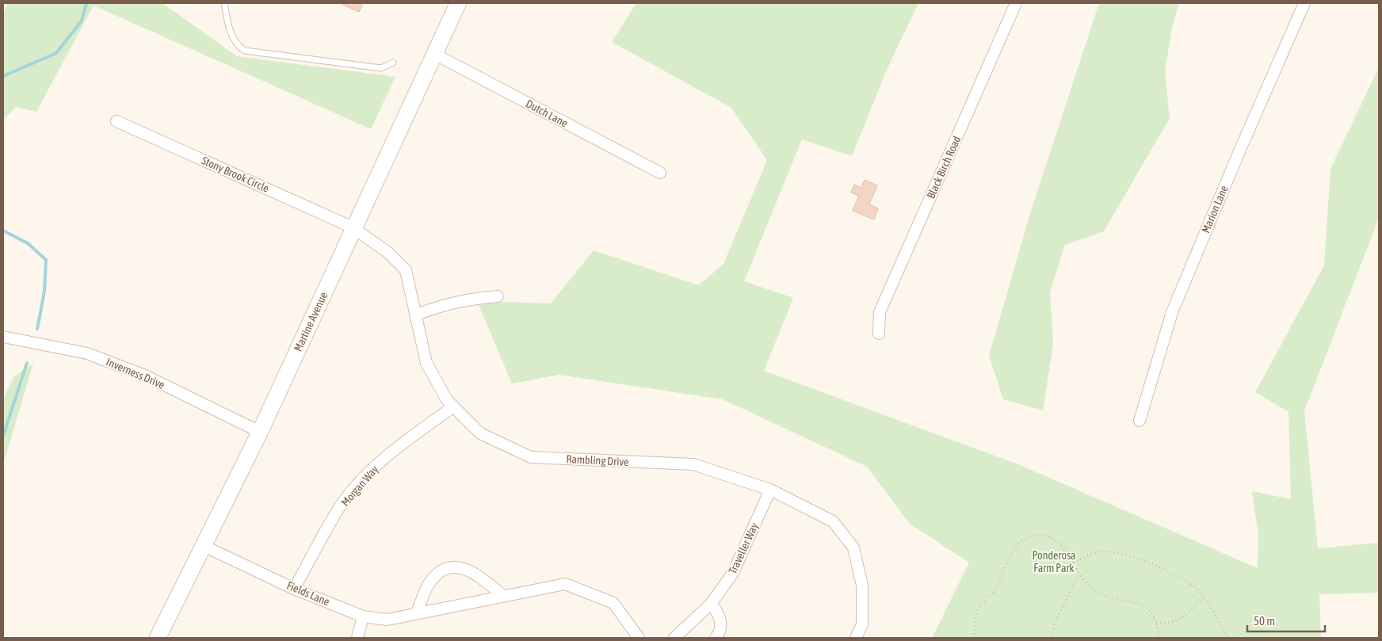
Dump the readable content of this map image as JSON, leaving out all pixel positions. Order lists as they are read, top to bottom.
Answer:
{
  "streets": {
    "main road": ["Martine Avenue"],
    "street": [
      "Dutch Lane",
      "Black Birch Road",
      "Stony Brook Circle",
      "Marion Lane",
      "Inverness Drive",
      "Rambling Drive",
      "Morgan Way",
      "Traveller Way",
      "Fields Lane"
    ]
  },
  "crossings": [
    ["Dutch Lane", "Martine Avenue"],
    ["Stony Brook Circle", "Martine Avenue"],
    ["Stony Brook Circle", "Rambling Drive"],
    ["Martine Avenue", "Inverness Drive"],
    ["Martine Avenue", "Rambling Drive"],
    ["Martine Avenue", "Fields Lane"],
    ["Rambling Drive", "Morgan Way"],
    ["Rambling Drive", "Traveller Way"],
    ["Morgan Way", "Fields Lane"]
  ],
  "parks": ["Ponderosa Farm Park"],
  "scale_bar": "50 m"
}
